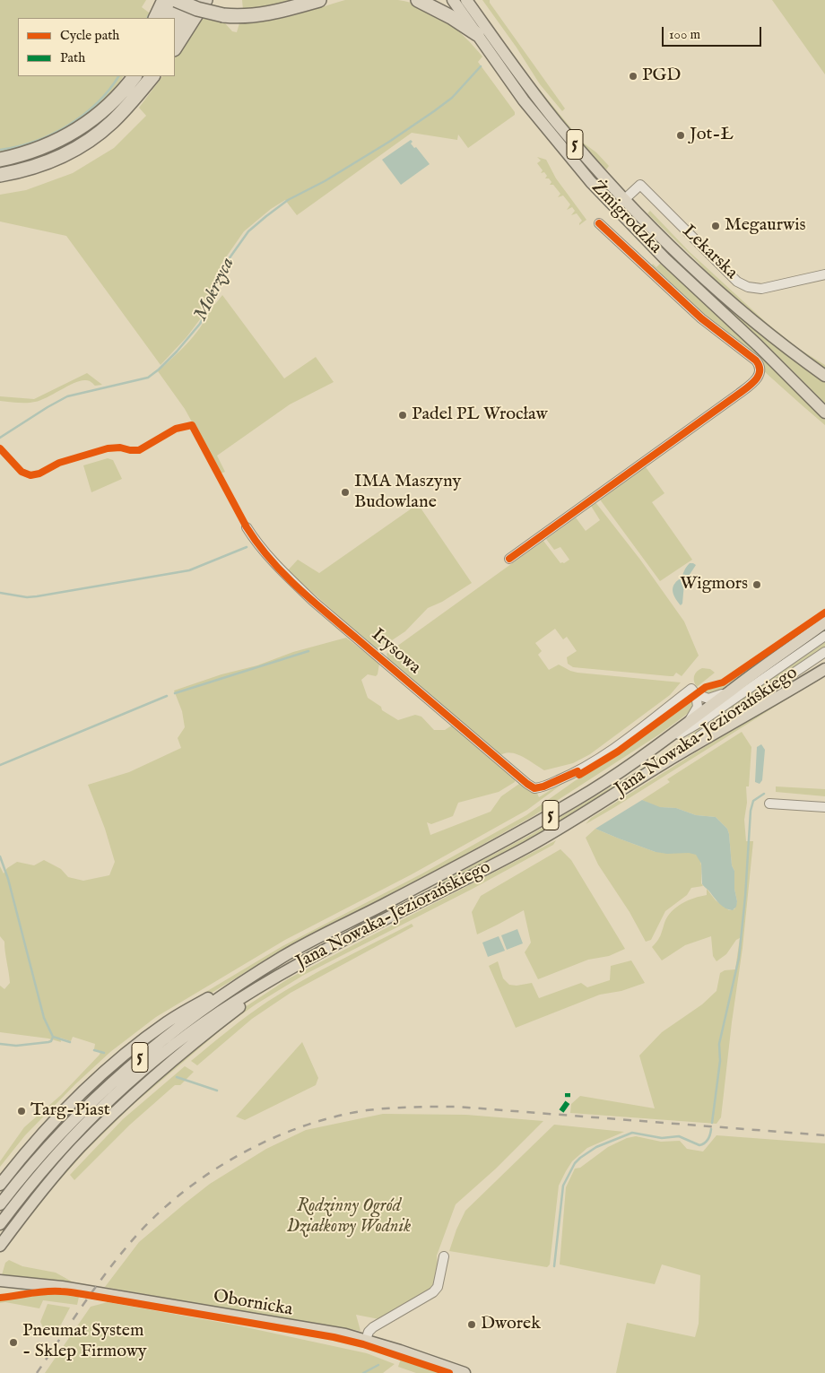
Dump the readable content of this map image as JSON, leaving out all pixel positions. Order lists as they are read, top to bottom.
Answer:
{
  "streets": {
    "highway": ["5"],
    "main road": ["Żmigrodzka", "Jana Nowaka-Jeziorańskiego", "Obornicka"],
    "street": ["Lekarska", "Irysowa"]
  },
  "crossings": [
    ["5", "Żmigrodzka"],
    ["5", "Jana Nowaka-Jeziorańskiego"],
    ["Żmigrodzka", "Lekarska"]
  ],
  "water": ["Mokrzyca"],
  "parks": ["Rodzinny Ogród Działkowy Wodnik"],
  "places": [
    "PGD",
    "Jot-Ł",
    "Megaurwis",
    "Padel PL Wrocław",
    "IMA Maszyny Budowlane",
    "Wigmors",
    "Targ-Piast",
    "Dworek",
    "Pneumat System - Sklep Firmowy"
  ],
  "legend": ["Cycle path", "Path"],
  "scale_bar": "100 m"
}
